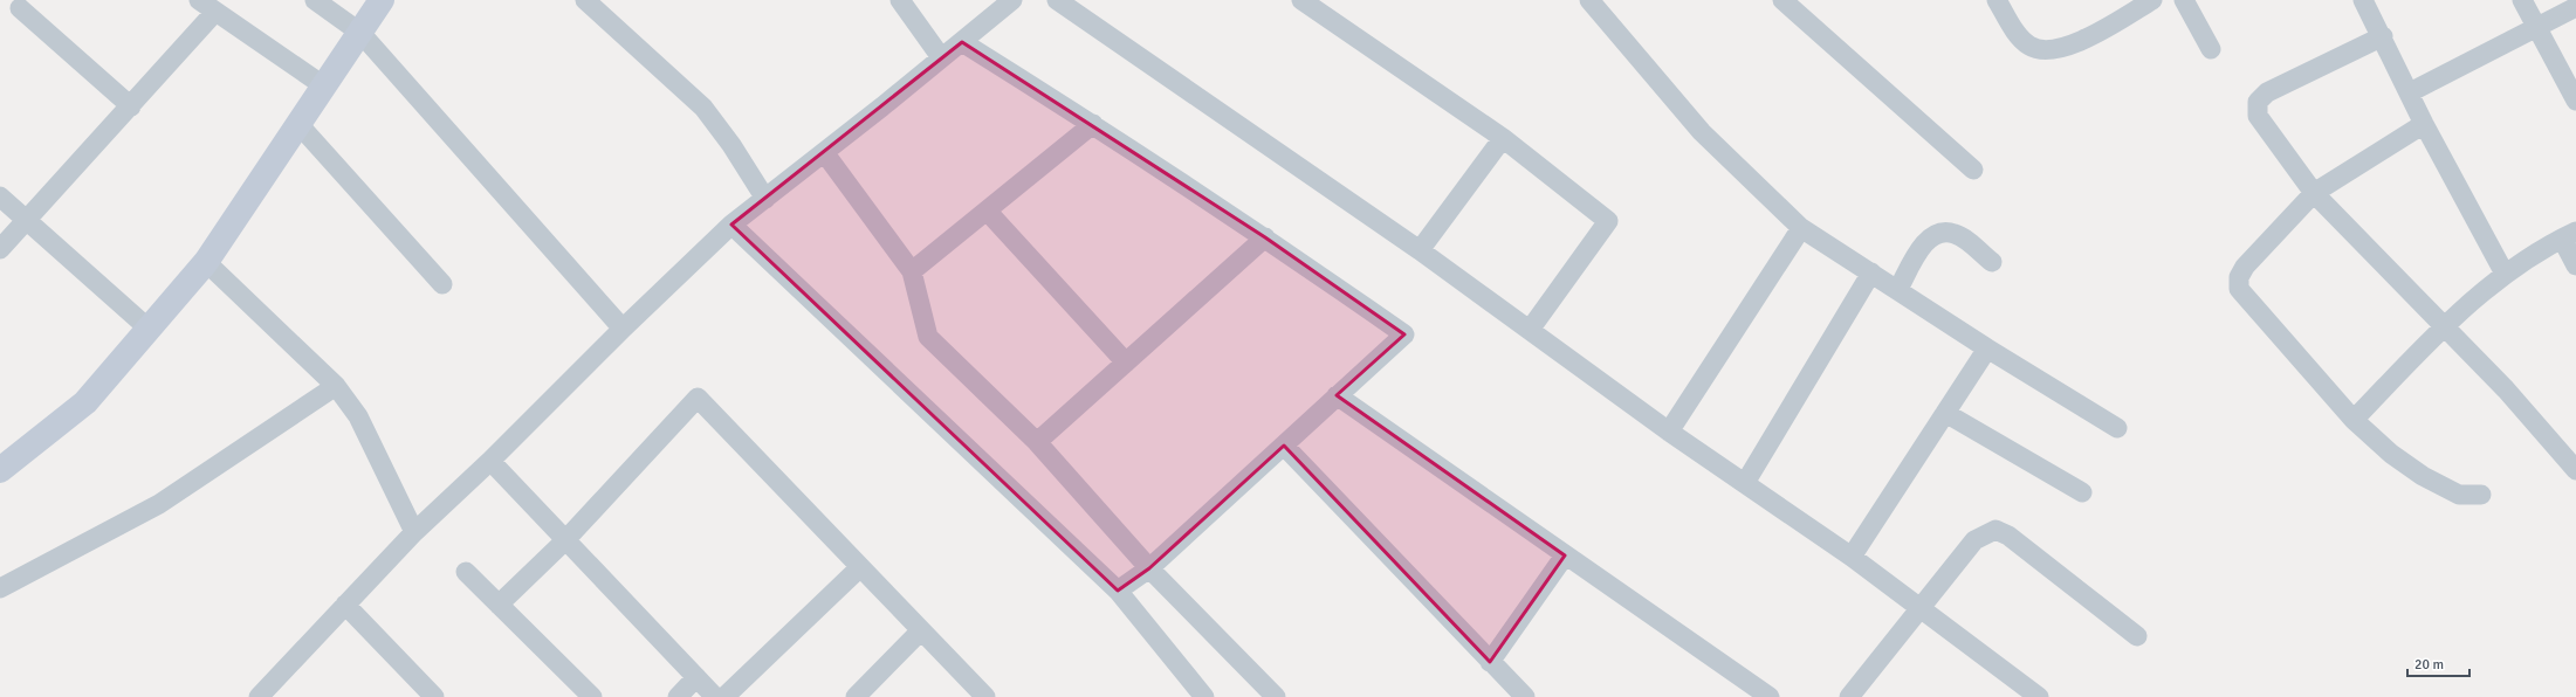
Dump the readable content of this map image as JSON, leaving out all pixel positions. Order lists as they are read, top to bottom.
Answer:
{
  "scale_bar": "20 m"
}
